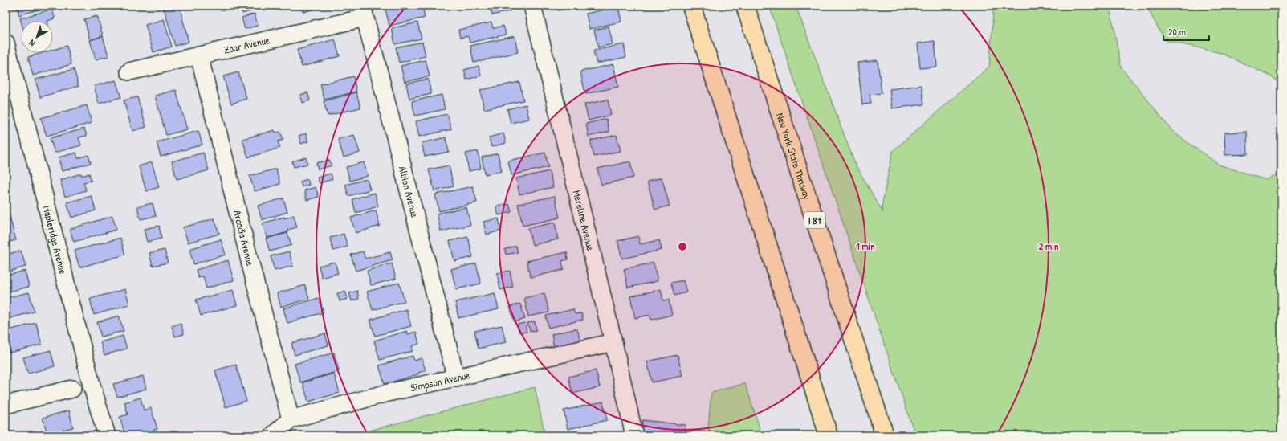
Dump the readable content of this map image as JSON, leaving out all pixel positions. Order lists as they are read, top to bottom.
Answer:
{
  "streets": {
    "highway": ["New York State Thruway", "I 87"],
    "street": [
      "Zoar Avenue",
      "Albion Avenue",
      "Mereline Avenue",
      "Arcadia Avenue",
      "Mapleridge Avenue",
      "Simpson Avenue"
    ]
  },
  "crossings": [
    ["Zoar Avenue", "Albion Avenue"],
    ["Zoar Avenue", "Arcadia Avenue"],
    ["Albion Avenue", "Simpson Avenue"],
    ["Mereline Avenue", "Simpson Avenue"],
    ["Arcadia Avenue", "Simpson Avenue"]
  ],
  "scale_bar": "20 m",
  "north": "bottom left",
  "rings": ["1 min", "2 min"]
}
